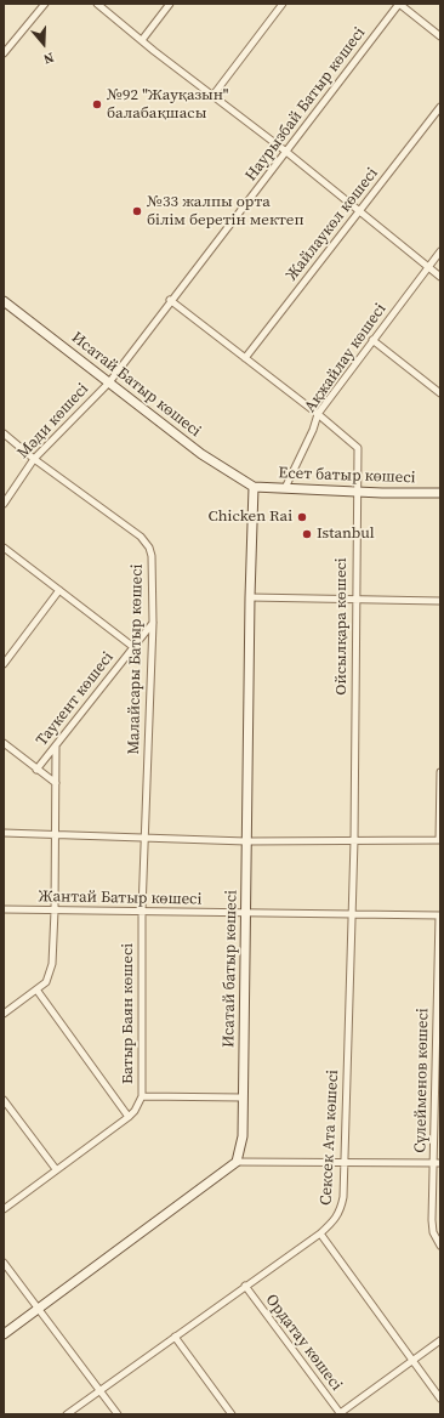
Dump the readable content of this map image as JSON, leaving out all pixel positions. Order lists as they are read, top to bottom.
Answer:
{
  "streets": {
    "street": [
      "Наурызбай Батыр көшесі",
      "Жайлаукөл көшесі",
      "Ақжайлау көшесі",
      "Исатай Батыр көшесі",
      "Мәди көшесі",
      "Есет батыр көшесі",
      "Ойсылқара көшесі",
      "Малайсары Батыр көшесі",
      "Таукент көшесі",
      "Жантай Батыр көшесі",
      "Исатай батыр көшесі",
      "Батыр Баян көшесі",
      "Сүлейменов көшесі",
      "Сексек Ата көшесі",
      "Ордатау көшесі"
    ]
  },
  "crossings": [
    ["Наурызбай Батыр көшесі", "Исатай Батыр көшесі"],
    ["Наурызбай Батыр көшесі", "Мәди көшесі"],
    ["Наурызбай Батыр көшесі", "Ойсылқара көшесі"],
    ["Жайлаукөл көшесі", "Ойсылқара көшесі"],
    ["Ақжайлау көшесі", "Есет батыр көшесі"],
    ["Ақжайлау көшесі", "Ойсылқара көшесі"],
    ["Исатай Батыр көшесі", "Мәди көшесі"],
    ["Исатай Батыр көшесі", "Есет батыр көшесі"],
    ["Исатай Батыр көшесі", "Исатай батыр көшесі"],
    ["Мәди көшесі", "Малайсары Батыр көшесі"],
    ["Есет батыр көшесі", "Ойсылқара көшесі"],
    ["Есет батыр көшесі", "Исатай батыр көшесі"],
    ["Ойсылқара көшесі", "Сексек Ата көшесі"],
    ["Малайсары Батыр көшесі", "Таукент көшесі"],
    ["Малайсары Батыр көшесі", "Батыр Баян көшесі"],
    ["Жантай Батыр көшесі", "Исатай батыр көшесі"],
    ["Жантай Батыр көшесі", "Батыр Баян көшесі"],
    ["Жантай Батыр көшесі", "Сүлейменов көшесі"],
    ["Жантай Батыр көшесі", "Сексек Ата көшесі"],
    ["Сексек Ата көшесі", "Ордатау көшесі"]
  ],
  "places": [
    "№92 \"Жауқазын\" балабақшасы",
    "№33 жалпы орта білім беретін мектеп",
    "Chicken Rai",
    "Istanbul"
  ],
  "north": "bottom"
}
